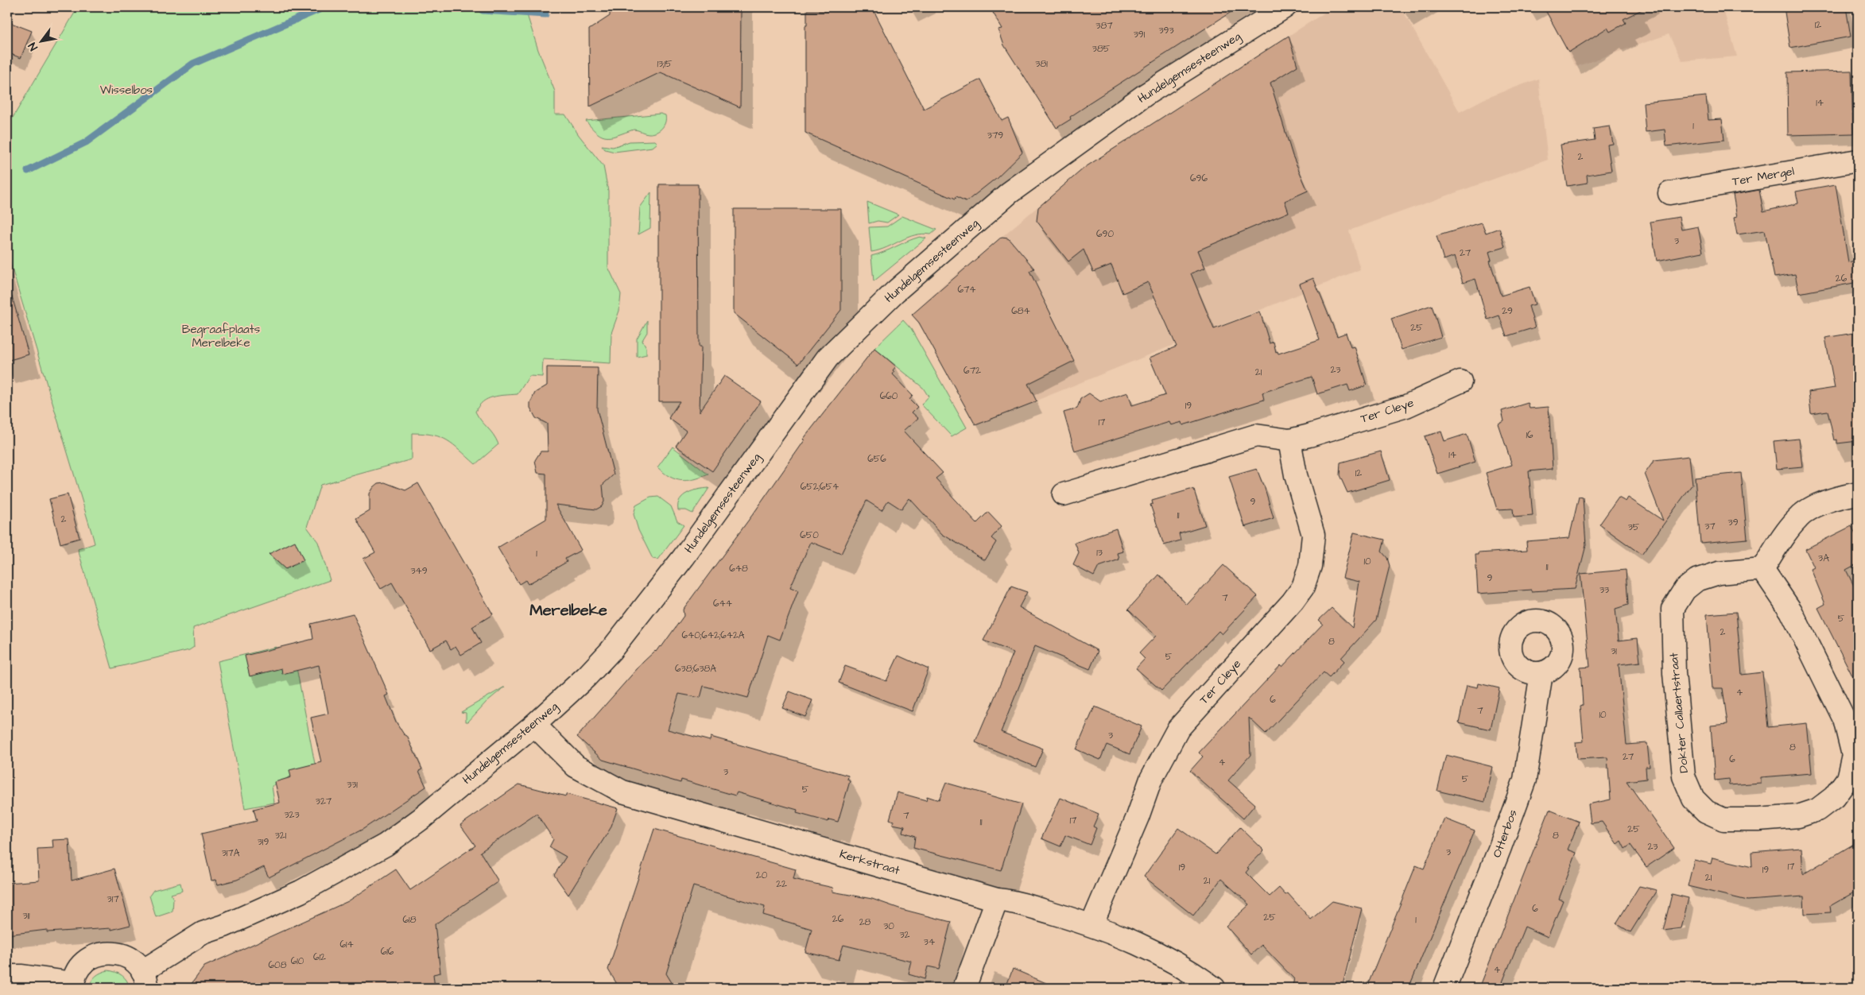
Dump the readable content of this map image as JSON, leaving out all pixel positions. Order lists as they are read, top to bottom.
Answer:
{
  "streets": {
    "street": [
      "Hundelgemsesteenweg",
      "Ter Mergel",
      "Ter Cleye",
      "Dokter Callaertstraat",
      "Otterbos",
      "Kerkstraat"
    ]
  },
  "crossings": [
    ["Hundelgemsesteenweg", "Kerkstraat"],
    ["Ter Cleye", "Kerkstraat"]
  ],
  "districts": ["Merelbeke"],
  "parks": ["Wisselbos", "Begraafplaats Merelbeke"],
  "house_numbers": [
    "12",
    "387",
    "393",
    "391",
    "385",
    "13;15",
    "381",
    "14",
    "1",
    "379",
    "2",
    "696",
    "690",
    "3",
    "27",
    "26",
    "674",
    "684",
    "29",
    "25",
    "23",
    "672",
    "21",
    "660",
    "19",
    "17",
    "16",
    "14",
    "656",
    "12",
    "652;654",
    "9",
    "11",
    "2",
    "39",
    "37",
    "35",
    "650",
    "13",
    "1",
    "3A",
    "10",
    "11",
    "648",
    "349",
    "9",
    "33",
    "7",
    "644",
    "5",
    "2",
    "640;642;642A",
    "8",
    "31",
    "5",
    "638;638A",
    "4",
    "6",
    "7",
    "10",
    "3",
    "8",
    "27",
    "6",
    "4",
    "3",
    "5",
    "331",
    "5",
    "327",
    "323",
    "7",
    "17",
    "11",
    "25",
    "321",
    "8",
    "319",
    "23",
    "3",
    "317A",
    "17",
    "19",
    "19",
    "20",
    "21",
    "21",
    "22",
    "317",
    "6",
    "311",
    "25",
    "26",
    "618",
    "1",
    "28",
    "30",
    "32",
    "34",
    "614",
    "616",
    "612",
    "610",
    "608",
    "4"
  ],
  "north": "bottom left"
}
